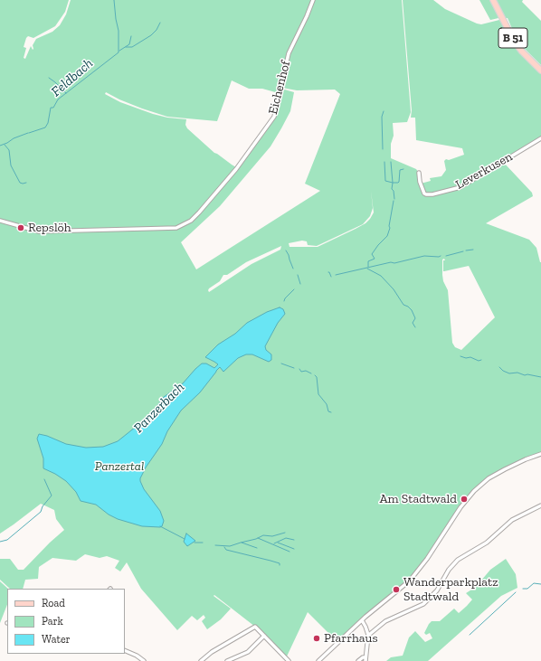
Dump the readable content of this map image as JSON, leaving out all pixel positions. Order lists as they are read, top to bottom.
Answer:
{
  "streets": {
    "main road": ["B 51"],
    "street": ["Eichenhof", "Leverkusen"]
  },
  "water": ["Feldbach", "Panzerbach"],
  "parks": ["Panzertal"],
  "places": [
    "Repslöh",
    "Am Stadtwald",
    "Wanderparkplatz Stadtwald",
    "Pfarrhaus"
  ],
  "legend": ["Road", "Park", "Water"]
}
